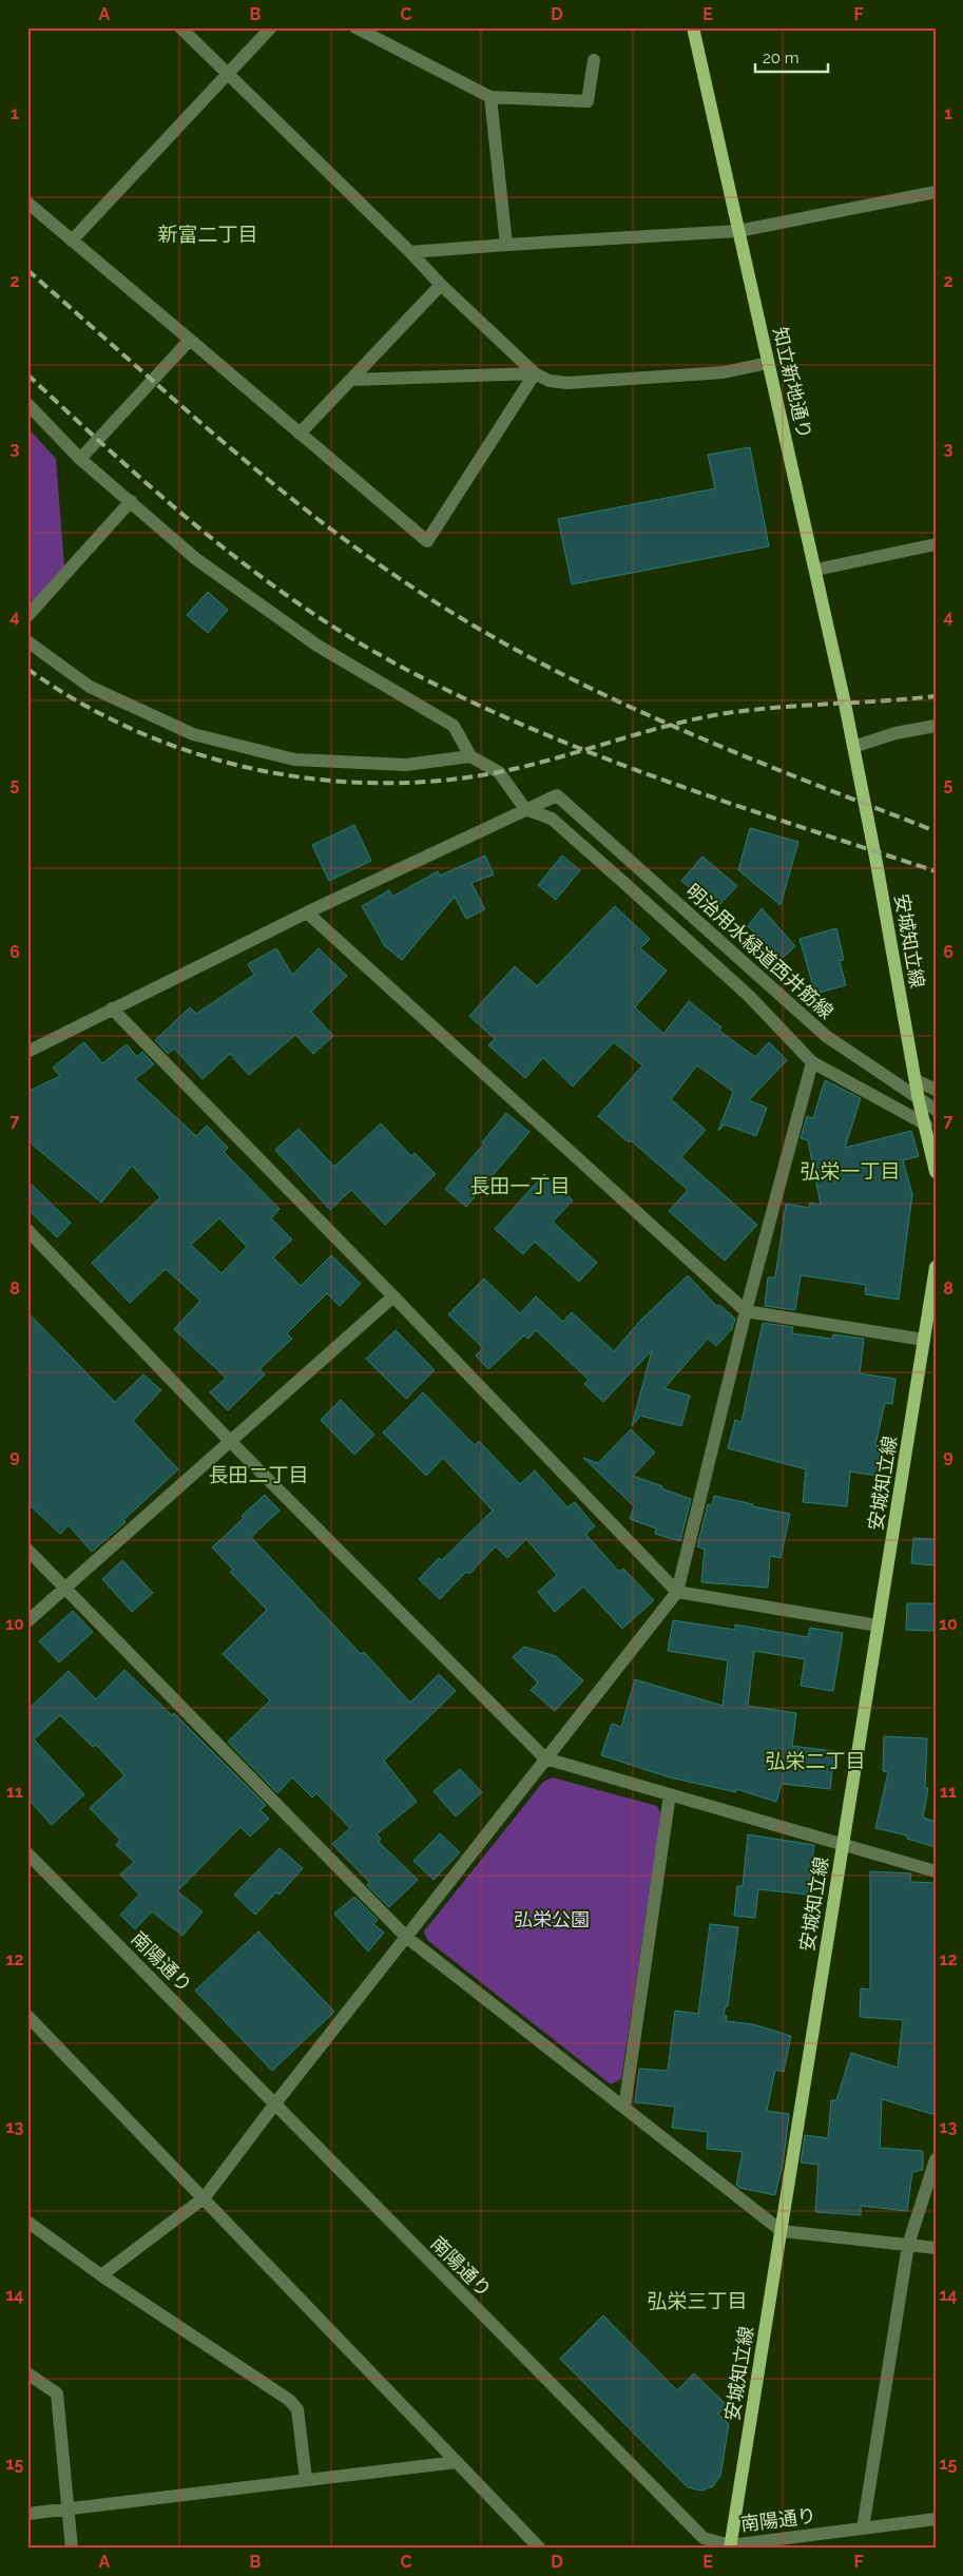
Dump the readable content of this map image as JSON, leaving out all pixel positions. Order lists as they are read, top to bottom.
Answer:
{
  "streets": {
    "main road": ["知立新地通り", "安城知立線"],
    "street": ["明治用水緑道西井筋線", "南陽通り"]
  },
  "crossings": [
    ["知立新地通り", "安城知立線"],
    ["安城知立線", "明治用水緑道西井筋線"],
    ["安城知立線", "南陽通り"]
  ],
  "districts": [
    "新富二丁目",
    "弘栄一丁目",
    "長田一丁目",
    "長田二丁目",
    "弘栄二丁目",
    "弘栄三丁目"
  ],
  "parks": ["弘栄公園"],
  "scale_bar": "20 m",
  "grid": {
    "columns": [
      "A",
      "B",
      "C",
      "D",
      "E",
      "F"
    ],
    "rows": [
      "1",
      "2",
      "3",
      "4",
      "5",
      "6",
      "7",
      "8",
      "9",
      "10",
      "11",
      "12",
      "13",
      "14",
      "15"
    ]
  }
}
